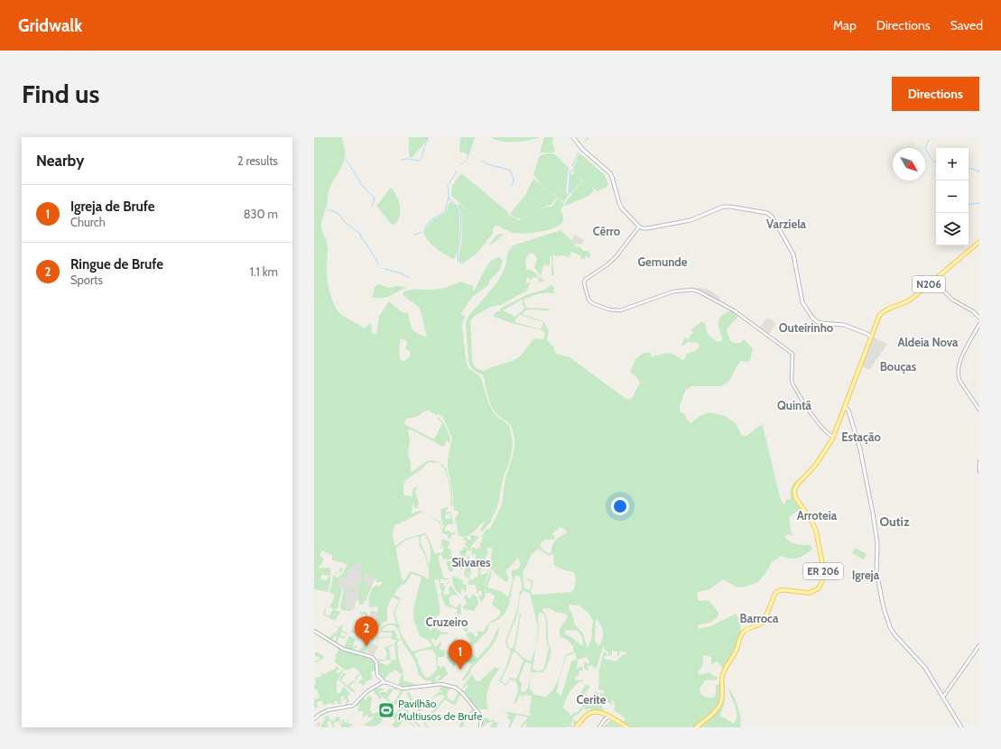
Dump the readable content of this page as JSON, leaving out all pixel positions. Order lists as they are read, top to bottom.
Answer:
{
  "streets": {
    "main road": ["N206", "ER 206"]
  },
  "crossings": [
    ["N206", "ER 206"]
  ],
  "districts": [
    "Varziela",
    "Cêrro",
    "Gemunde",
    "Outeirinho",
    "Aldeia Nova",
    "Bouças",
    "Quintã",
    "Estação",
    "Arroteia",
    "Outiz",
    "Silvares",
    "Igreja",
    "Barroca",
    "Cruzeiro",
    "Cerite"
  ],
  "places": {
    "sports": ["Pavilhão Multiusos de Brufe"]
  },
  "north": "bottom right",
  "page": {
    "header": "Gridwalk",
    "nav": ["Map", "Directions", "Saved"],
    "buttons": "Directions",
    "title": "Find us",
    "heading": ["Nearby", "2 results"],
    "map_buttons": ["+", "−"],
    "list": [
      {
        "mark": "1",
        "name": "Igreja de Brufe",
        "note": "Church",
        "value": "830 m"
      },
      {
        "mark": "2",
        "name": "Ringue de Brufe",
        "note": "Sports",
        "value": "1.1 km"
      }
    ],
    "pins": ["2", "1"]
  }
}
